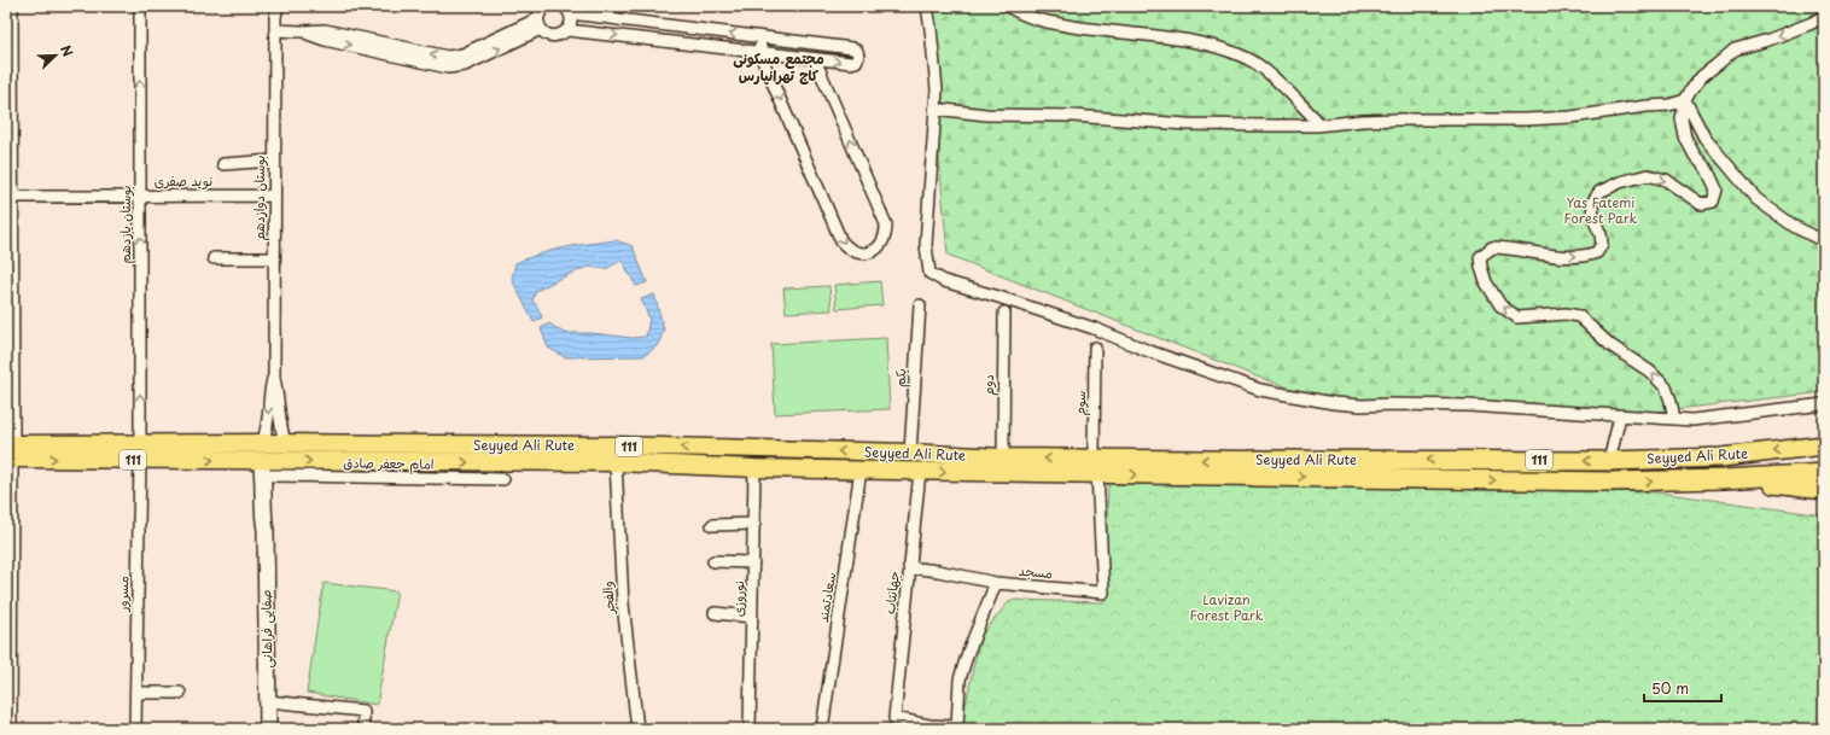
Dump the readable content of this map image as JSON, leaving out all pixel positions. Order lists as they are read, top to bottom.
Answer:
{
  "streets": {
    "highway": ["Seyyed Ali Rute", "111"],
    "main road": ["صفایی فراهانی"],
    "street": [
      "نوید صفری",
      "بوستان دوازدهم",
      "بوستان یازدهم",
      "یکم",
      "دوم",
      "سوم",
      "امام جعفر صادق",
      "مسجد",
      "جهانتاب",
      "مسرور",
      "والفجر",
      "سعادتمند",
      "نوروزی"
    ]
  },
  "crossings": [
    ["نوید صفری", "بوستان دوازدهم"],
    ["نوید صفری", "بوستان یازدهم"],
    ["بوستان دوازدهم", "Seyyed Ali Rute"],
    ["بوستان دوازدهم", "صفایی فراهانی"],
    ["بوستان یازدهم", "Seyyed Ali Rute"],
    ["بوستان یازدهم", "مسرور"],
    ["یکم", "Seyyed Ali Rute"],
    ["دوم", "Seyyed Ali Rute"],
    ["سوم", "Seyyed Ali Rute"],
    ["سوم", "مسجد"],
    ["Seyyed Ali Rute", "امام جعفر صادق"],
    ["Seyyed Ali Rute", "مسجد"],
    ["Seyyed Ali Rute", "جهانتاب"],
    ["Seyyed Ali Rute", "مسرور"],
    ["Seyyed Ali Rute", "والفجر"],
    ["Seyyed Ali Rute", "سعادتمند"],
    ["Seyyed Ali Rute", "نوروزی"],
    ["Seyyed Ali Rute", "صفایی فراهانی"],
    ["امام جعفر صادق", "صفایی فراهانی"],
    ["مسجد", "جهانتاب"]
  ],
  "one_way": ["بوستان یازدهم"],
  "districts": ["مجتمع مسکونی کاج تهرانپارس"],
  "parks": ["Yas Fatemi Forest Park", "Lavizan Forest Park"],
  "scale_bar": "50 m",
  "north": "top right"
}
